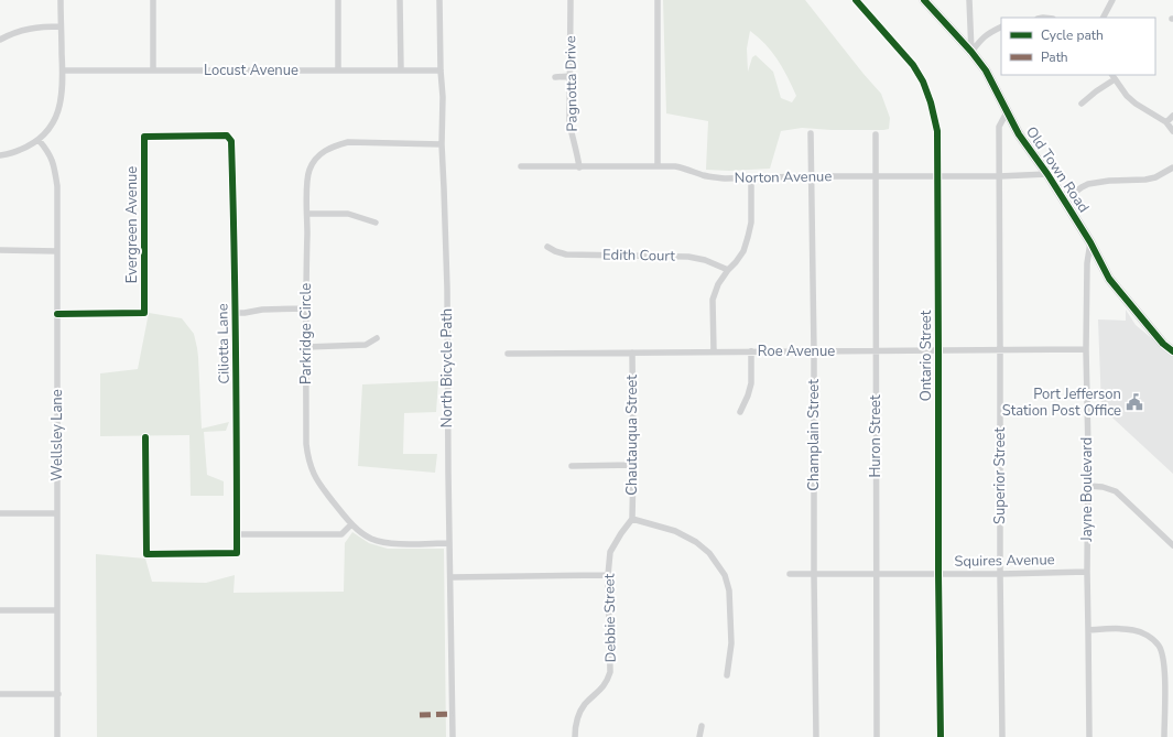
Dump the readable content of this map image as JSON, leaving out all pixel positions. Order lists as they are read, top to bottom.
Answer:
{
  "streets": {
    "main road": ["Old Town Road"],
    "street": [
      "Locust Avenue",
      "Pagnotta Drive",
      "Norton Avenue",
      "Evergreen Avenue",
      "Edith Court",
      "Parkridge Circle",
      "Ciliotta Lane",
      "Roe Avenue",
      "Ontario Street",
      "North Bicycle Path",
      "Wellsley Lane",
      "Chautauqua Street",
      "Champlain Street",
      "Huron Street",
      "Superior Street",
      "Jayne Boulevard",
      "Squires Avenue",
      "Debbie Street"
    ]
  },
  "crossings": [
    ["Locust Avenue", "North Bicycle Path"],
    ["Pagnotta Drive", "Norton Avenue"],
    ["Old Town Road", "Norton Avenue"],
    ["Old Town Road", "Superior Street"],
    ["Old Town Road", "Jayne Boulevard"],
    ["Norton Avenue", "Ontario Street"],
    ["Norton Avenue", "Champlain Street"],
    ["Norton Avenue", "Huron Street"],
    ["Norton Avenue", "Superior Street"],
    ["Evergreen Avenue", "Ciliotta Lane"],
    ["Evergreen Avenue", "Wellsley Lane"],
    ["Parkridge Circle", "North Bicycle Path"],
    ["Roe Avenue", "Ontario Street"],
    ["Roe Avenue", "Chautauqua Street"],
    ["Roe Avenue", "Champlain Street"],
    ["Roe Avenue", "Huron Street"],
    ["Roe Avenue", "Superior Street"],
    ["Roe Avenue", "Jayne Boulevard"],
    ["Ontario Street", "Squires Avenue"],
    ["Chautauqua Street", "Debbie Street"],
    ["Champlain Street", "Squires Avenue"],
    ["Huron Street", "Squires Avenue"],
    ["Superior Street", "Squires Avenue"],
    ["Jayne Boulevard", "Squires Avenue"]
  ],
  "places": {
    "public building": ["Port Jefferson Station Post Office"]
  },
  "legend": ["Cycle path", "Path"]
}
